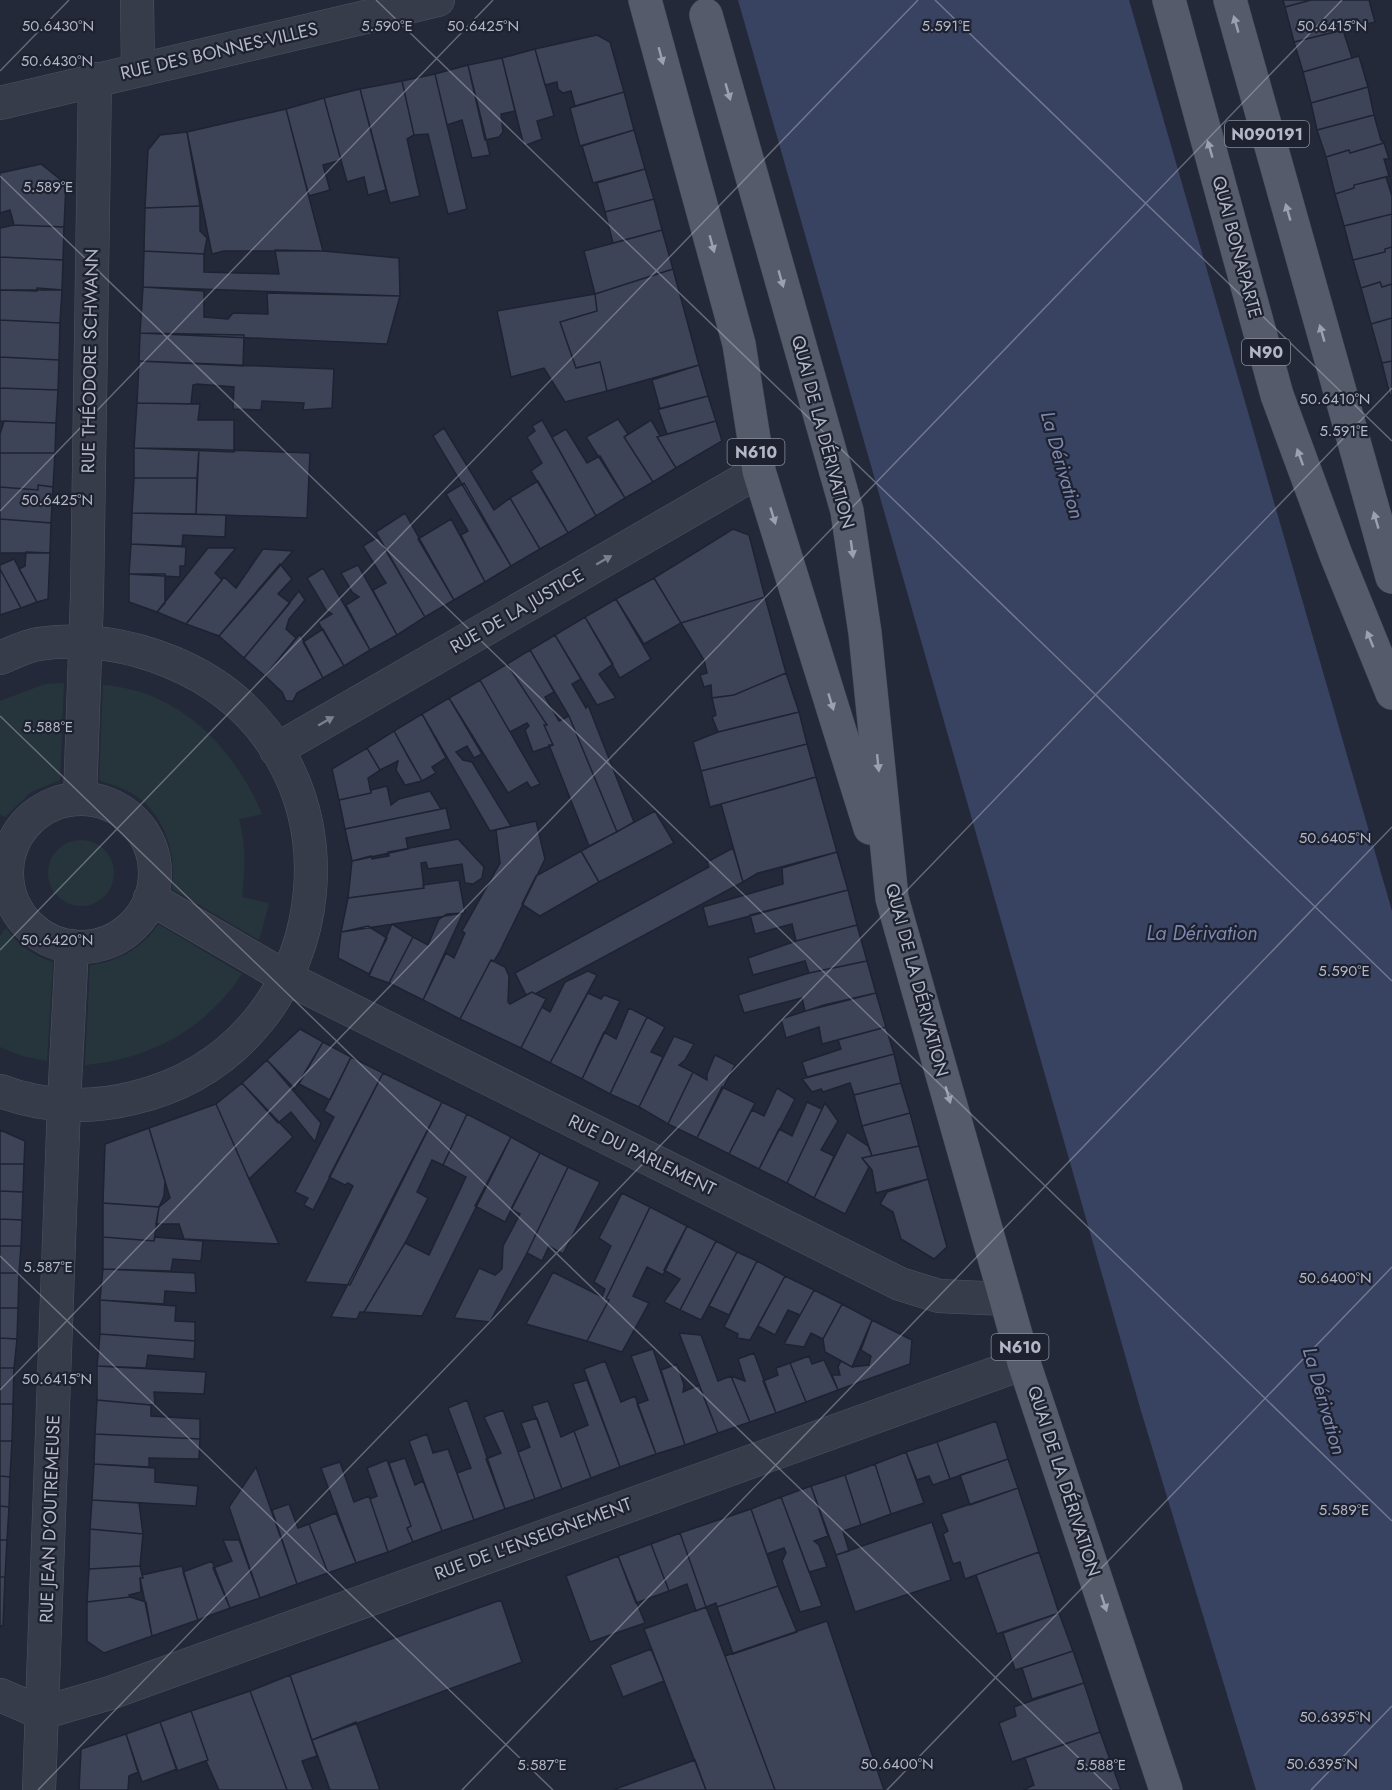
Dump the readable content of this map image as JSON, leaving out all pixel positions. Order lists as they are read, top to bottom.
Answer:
{
  "streets": {
    "main road": [
      "N090191",
      "QUAI BONAPARTE",
      "N90",
      "QUAI DE LA DÉRIVATION",
      "N610"
    ],
    "street": [
      "RUE DES BONNES-VILLES",
      "RUE THÉODORE SCHWANN",
      "RUE DE LA JUSTICE",
      "RUE DU PARLEMENT",
      "RUE JEAN D'OUTREMEUSE",
      "RUE DE L'ENSEIGNEMENT"
    ]
  },
  "crossings": [
    ["RUE DES BONNES-VILLES", "RUE THÉODORE SCHWANN"],
    ["RUE THÉODORE SCHWANN", "RUE DU PARLEMENT"],
    ["RUE THÉODORE SCHWANN", "RUE JEAN D'OUTREMEUSE"],
    ["QUAI DE LA DÉRIVATION", "N610"],
    ["QUAI DE LA DÉRIVATION", "RUE DU PARLEMENT"],
    ["QUAI DE LA DÉRIVATION", "RUE DE L'ENSEIGNEMENT"],
    ["N610", "RUE DE LA JUSTICE"],
    ["RUE DU PARLEMENT", "RUE JEAN D'OUTREMEUSE"],
    ["RUE JEAN D'OUTREMEUSE", "RUE DE L'ENSEIGNEMENT"]
  ],
  "one_way": ["RUE DE LA JUSTICE"],
  "water": ["La Dérivation"],
  "coordinates": [
    "5.590°E",
    "5.591°E",
    "50.6430°N",
    "50.6425°N",
    "50.6415°N",
    "5.589°E",
    "50.6410°N",
    "5.588°E",
    "50.6405°N",
    "50.6420°N",
    "5.587°E",
    "50.6400°N",
    "50.6395°N"
  ]
}
